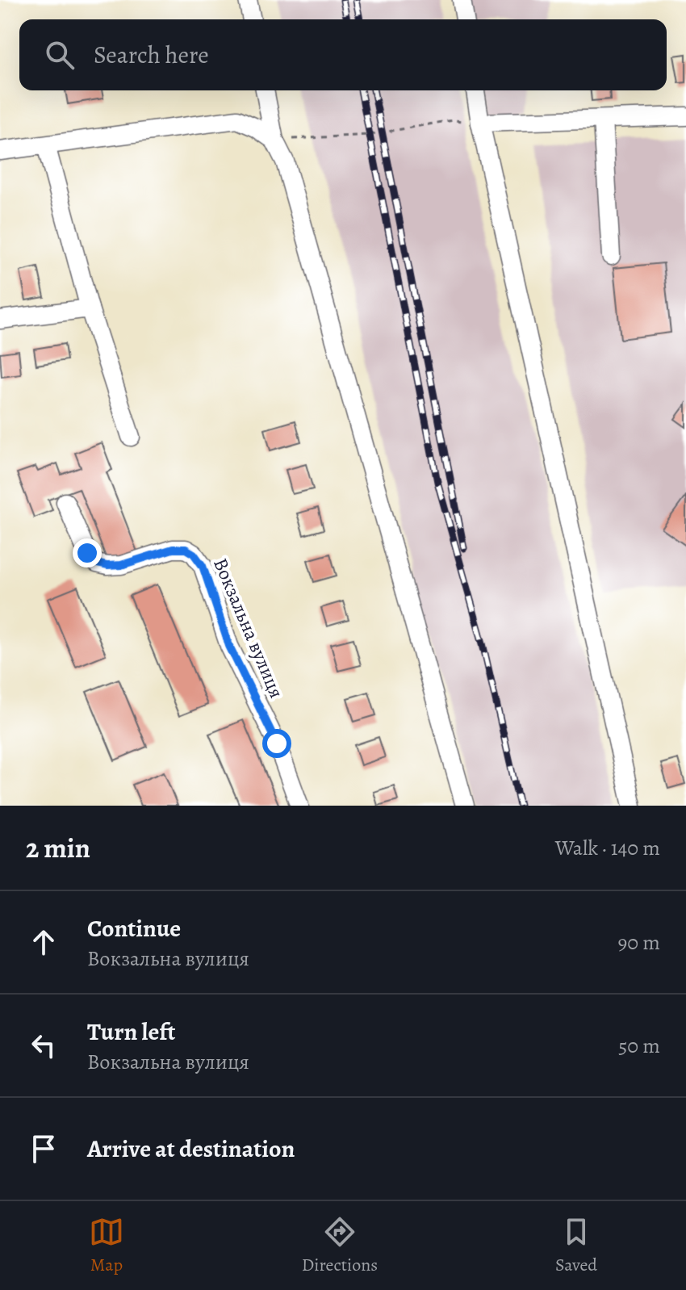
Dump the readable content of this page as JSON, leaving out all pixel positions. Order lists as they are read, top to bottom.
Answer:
{
  "streets": {
    "street": ["Вокзальна вулиця"]
  },
  "page": {
    "search": "Search here",
    "heading": ["2 min", "Walk · 140 m"],
    "list": [
      ["Continue", "Вокзальна вулиця", "90 m"],
      ["Turn left", "Вокзальна вулиця", "50 m"],
      "Arrive at destination"
    ],
    "nav": ["Map", "Directions", "Saved"]
  }
}
